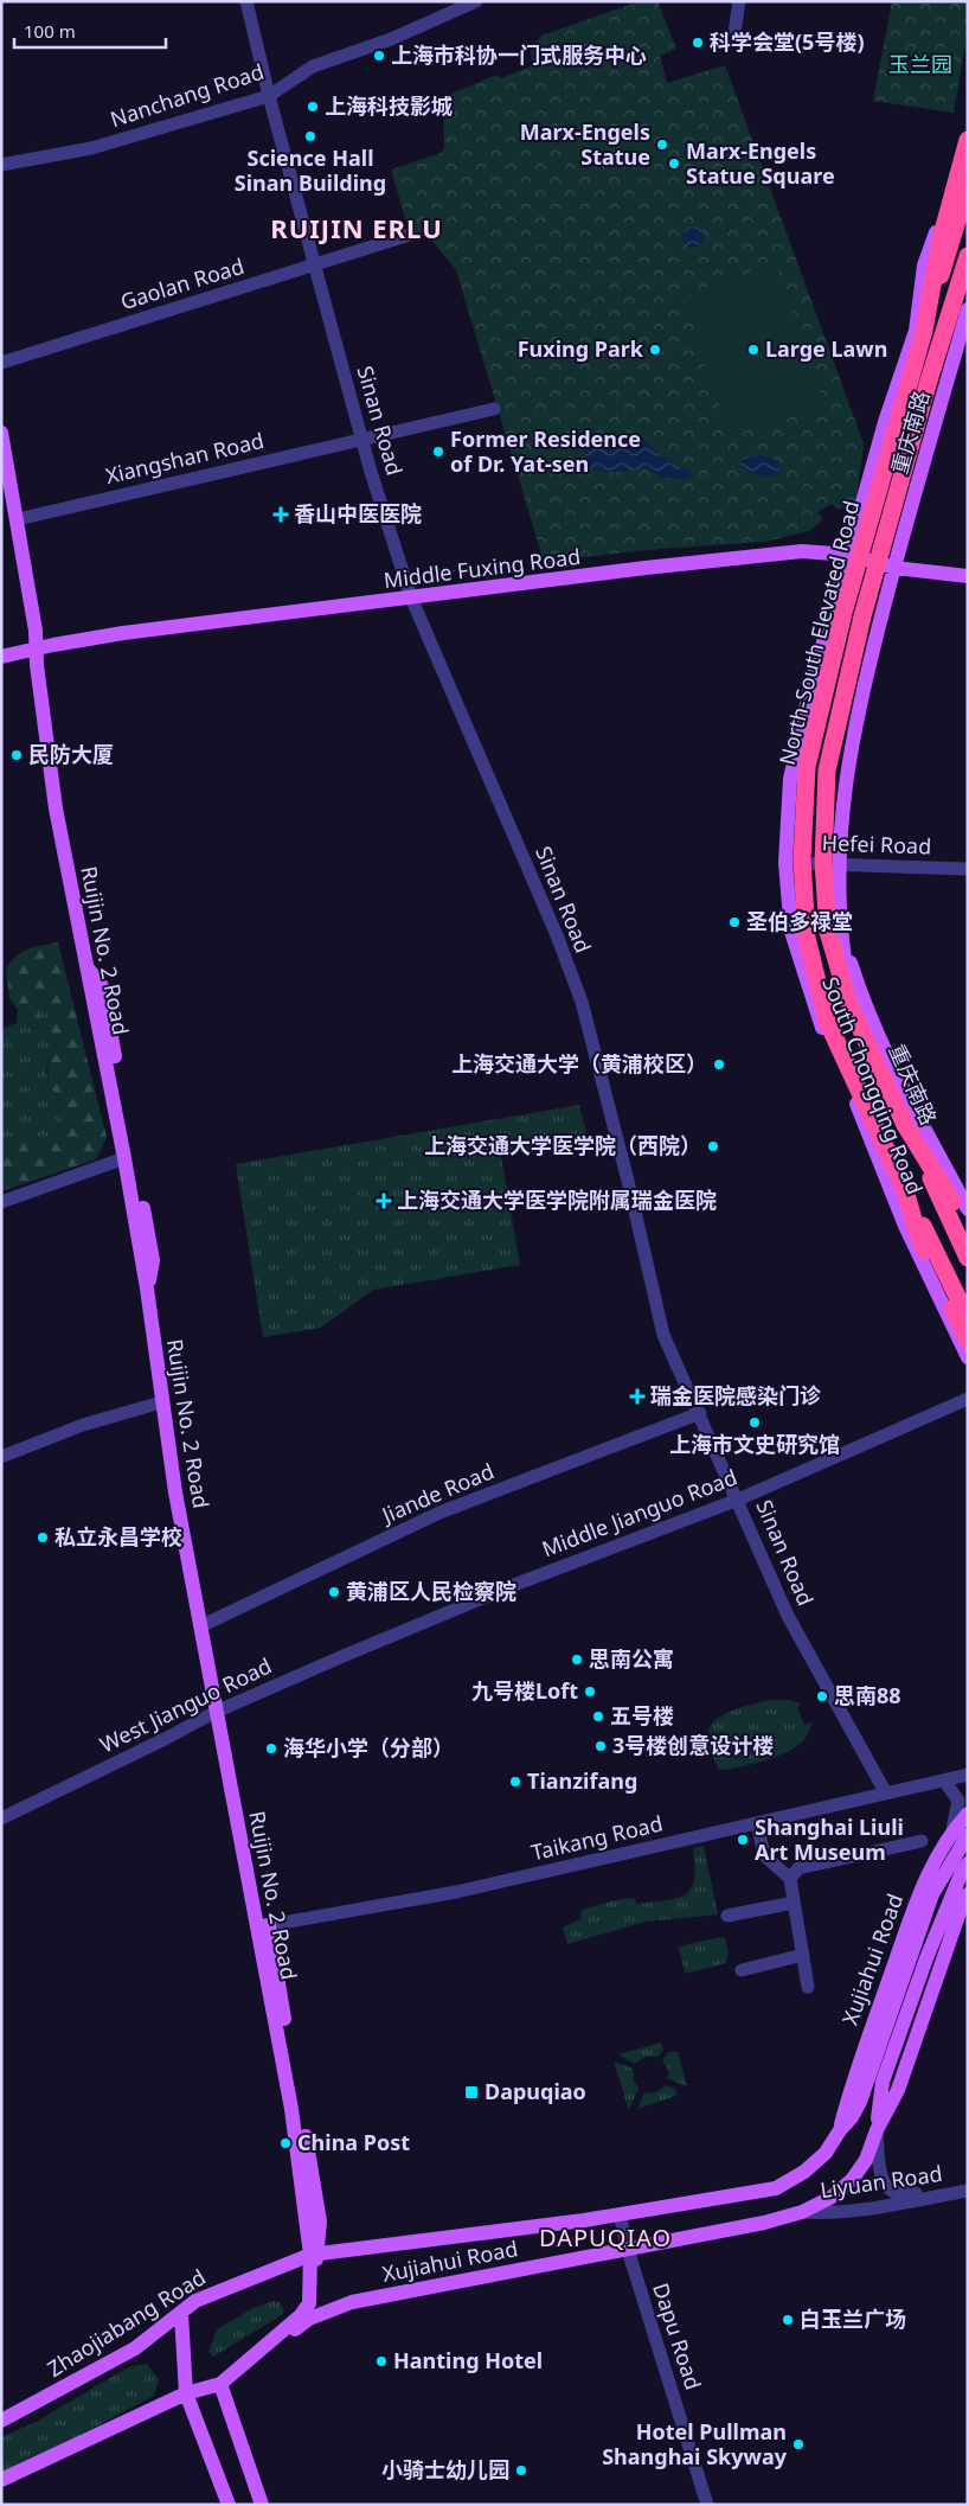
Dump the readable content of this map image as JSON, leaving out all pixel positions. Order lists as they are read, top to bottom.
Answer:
{
  "streets": {
    "highway": ["North-South Elevated Road"],
    "main road": [
      "重庆南路",
      "Middle Fuxing Road",
      "Ruijin No. 2 Road",
      "South Chongqing Road",
      "Xujiahui Road",
      "Zhaojiabang Road"
    ],
    "street": [
      "Nanchang Road",
      "Gaolan Road",
      "Sinan Road",
      "Xiangshan Road",
      "Hefei Road",
      "Jiande Road",
      "Middle Jianguo Road",
      "West Jianguo Road",
      "Taikang Road",
      "Liyuan Road",
      "Dapu Road"
    ]
  },
  "crossings": [
    ["Nanchang Road", "Sinan Road"],
    ["Gaolan Road", "Sinan Road"],
    ["Sinan Road", "Xiangshan Road"],
    ["Sinan Road", "Middle Fuxing Road"],
    ["Sinan Road", "Jiande Road"],
    ["Sinan Road", "Middle Jianguo Road"],
    ["Sinan Road", "Taikang Road"],
    ["重庆南路", "Middle Fuxing Road"],
    ["重庆南路", "South Chongqing Road"],
    ["Xiangshan Road", "Ruijin No. 2 Road"],
    ["Middle Fuxing Road", "Ruijin No. 2 Road"],
    ["Middle Fuxing Road", "South Chongqing Road"],
    ["North-South Elevated Road", "South Chongqing Road"],
    ["Hefei Road", "South Chongqing Road"],
    ["Ruijin No. 2 Road", "Jiande Road"],
    ["Ruijin No. 2 Road", "West Jianguo Road"],
    ["Ruijin No. 2 Road", "Taikang Road"],
    ["Ruijin No. 2 Road", "Xujiahui Road"],
    ["Ruijin No. 2 Road", "Zhaojiabang Road"],
    ["Middle Jianguo Road", "West Jianguo Road"],
    ["Xujiahui Road", "Liyuan Road"],
    ["Xujiahui Road", "Zhaojiabang Road"],
    ["Xujiahui Road", "Dapu Road"]
  ],
  "districts": ["RUIJIN ERLU", "DAPUQIAO"],
  "parks": ["玉兰园"],
  "places": {
    "other": [
      "科学会堂(5号楼)",
      "上海市科协一门式服务中心",
      "上海科技影城",
      "Science Hall Sinan Building",
      "Marx-Engels Statue",
      "Marx-Engels Statue Square",
      "Fuxing Park",
      "Large Lawn",
      "Former Residence of Dr. Yat-sen",
      "民防大厦",
      "圣伯多禄堂",
      "上海交通大学（黄浦校区）",
      "上海交通大学医学院（西院）",
      "上海市文史研究馆",
      "私立永昌学校",
      "黄浦区人民检察院",
      "思南公寓",
      "九号楼Loft",
      "思南88",
      "五号楼",
      "3号楼创意设计楼",
      "海华小学（分部）",
      "Tianzifang",
      "Shanghai Liuli Art Museum",
      "China Post",
      "白玉兰广场",
      "Hanting Hotel",
      "Hotel Pullman Shanghai Skyway",
      "小骑士幼儿园"
    ],
    "health": ["香山中医医院", "上海交通大学医学院附属瑞金医院", "瑞金医院感染门诊"],
    "transit": ["Dapuqiao"]
  },
  "scale_bar": "100 m"
}
